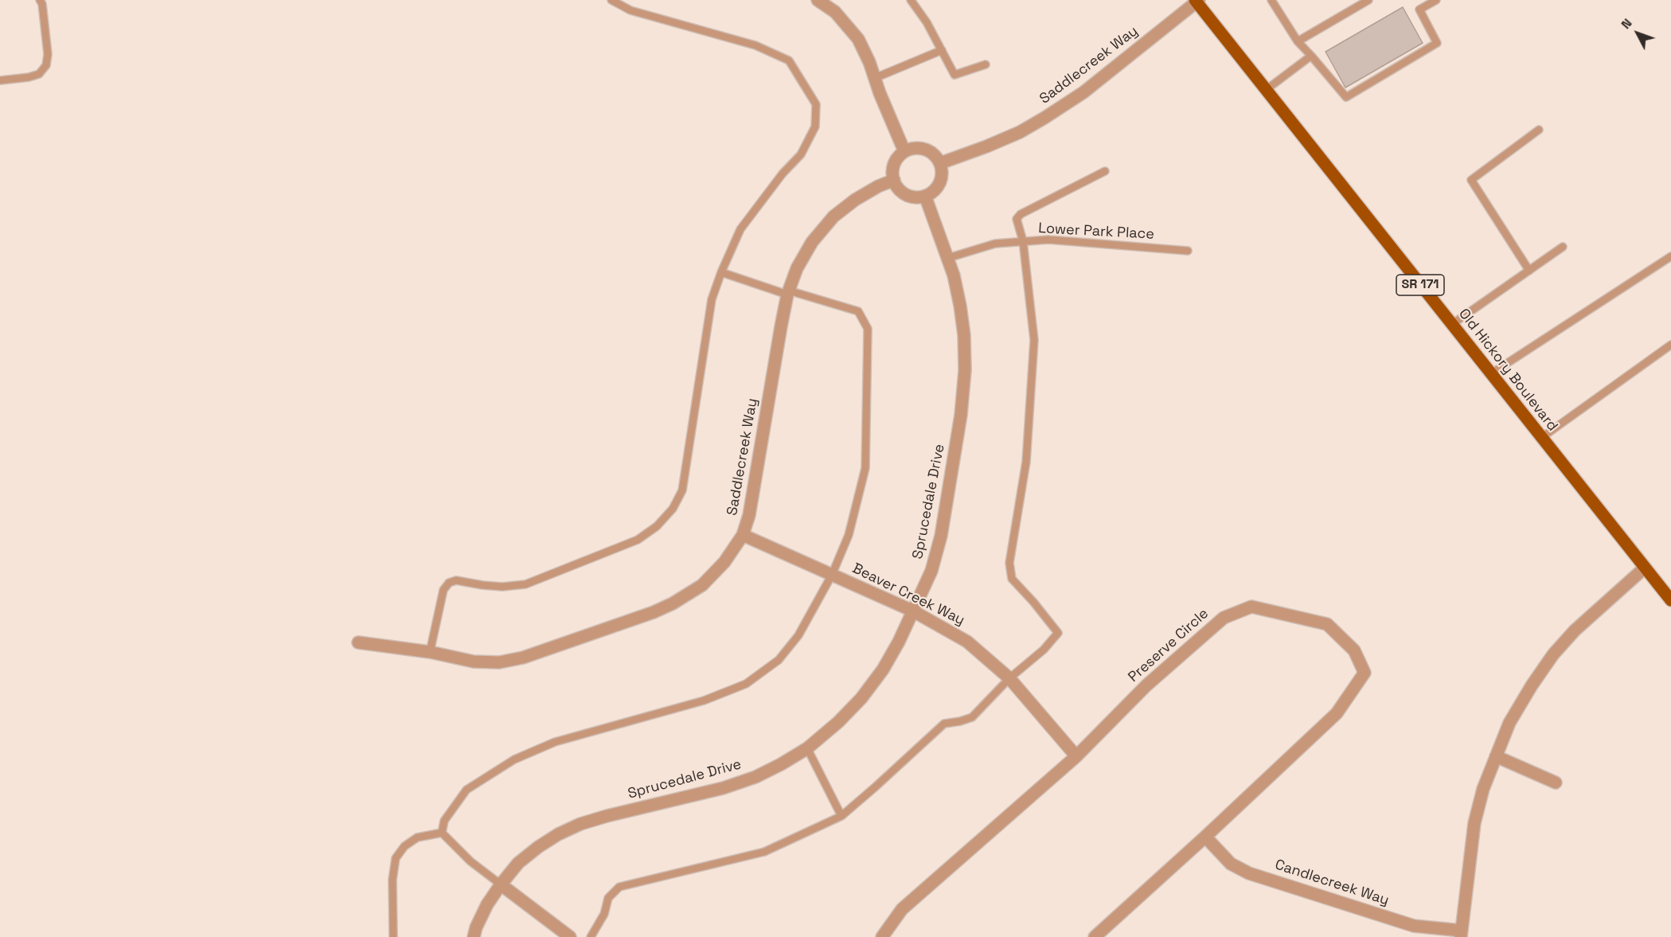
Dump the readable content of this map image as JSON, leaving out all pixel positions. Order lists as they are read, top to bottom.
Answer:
{
  "streets": {
    "main road": ["SR 171", "Old Hickory Boulevard"],
    "street": [
      "Saddlecreek Way",
      "Sprucedale Drive",
      "Beaver Creek Way",
      "Preserve Circle",
      "Candlecreek Way"
    ],
    "lane": ["Lower Park Place"]
  },
  "crossings": [
    ["Saddlecreek Way", "Old Hickory Boulevard"],
    ["Saddlecreek Way", "Sprucedale Drive"],
    ["Saddlecreek Way", "Beaver Creek Way"],
    ["Lower Park Place", "Sprucedale Drive"],
    ["Sprucedale Drive", "Beaver Creek Way"],
    ["Beaver Creek Way", "Preserve Circle"],
    ["Preserve Circle", "Candlecreek Way"]
  ],
  "north": "top left"
}
